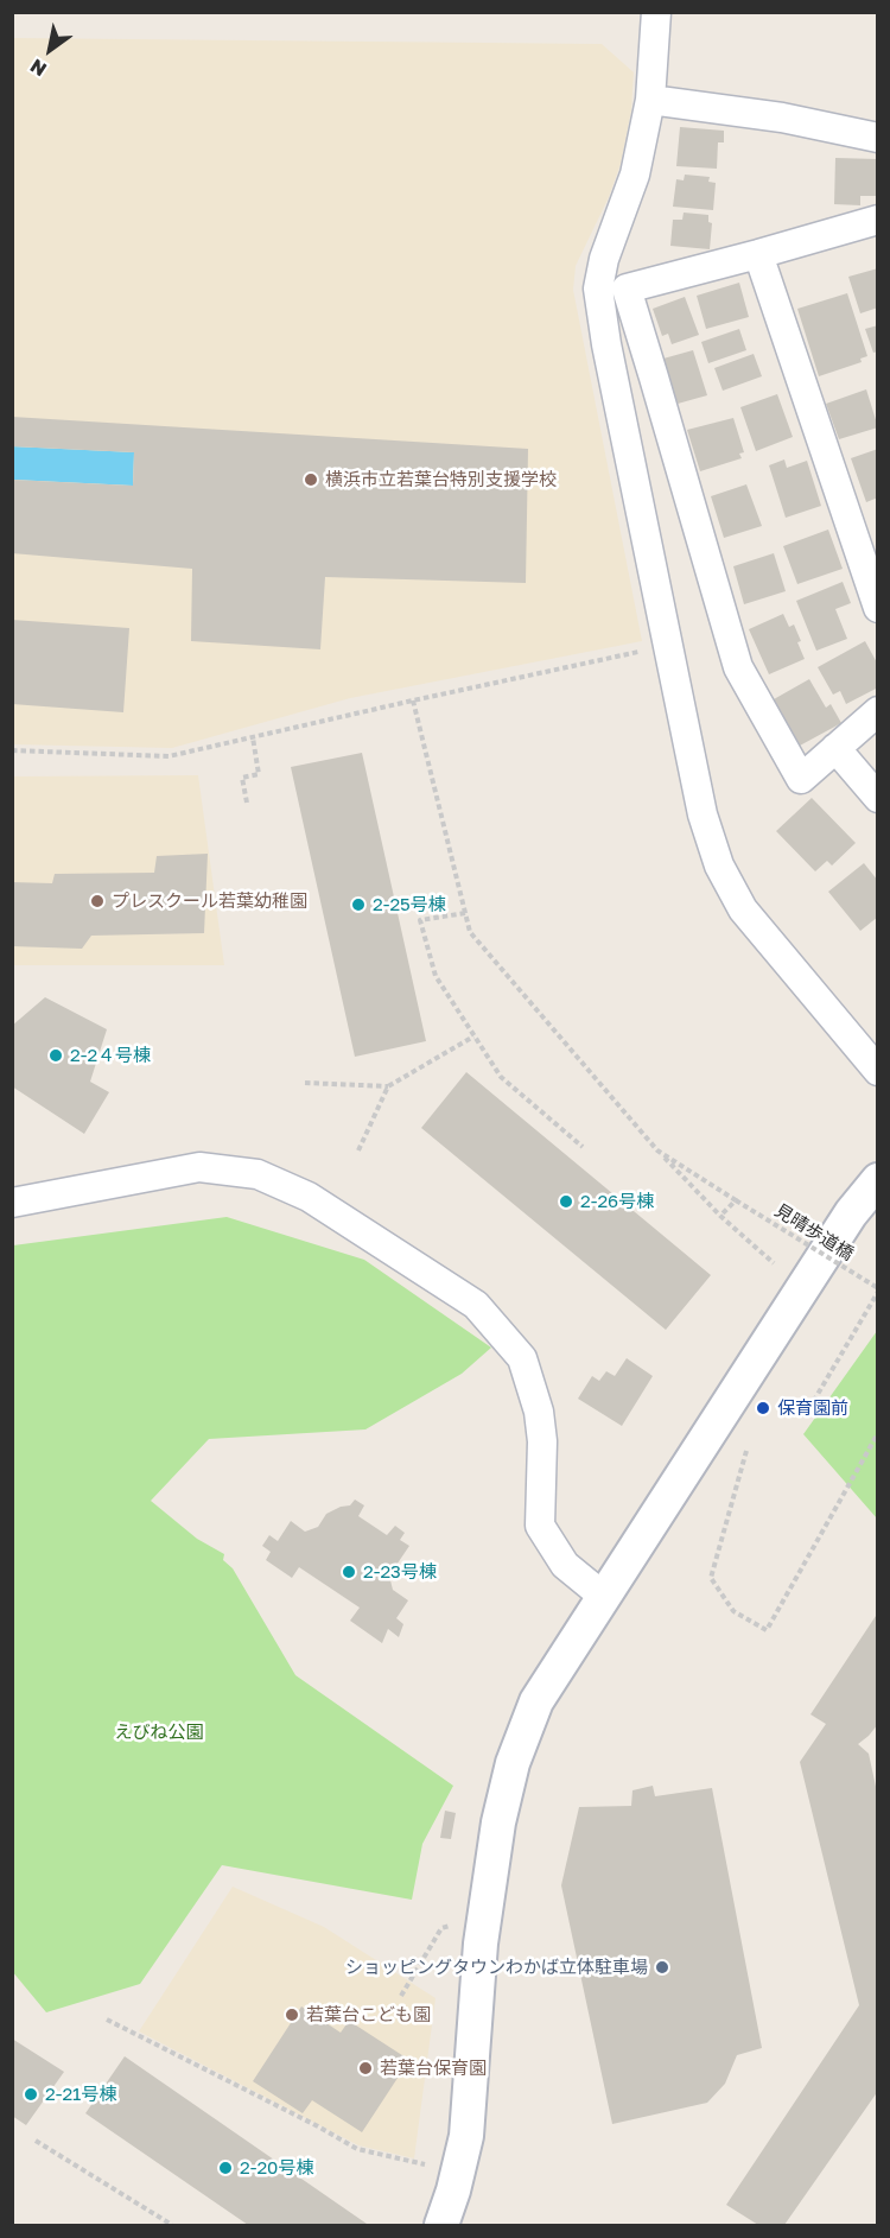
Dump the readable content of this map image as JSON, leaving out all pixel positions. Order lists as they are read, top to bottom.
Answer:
{
  "streets": {
    "path": ["見晴歩道橋"]
  },
  "parks": ["えびね公園"],
  "places": [
    "横浜市立若葉台特別支援学校",
    "プレスクール若葉幼稚園",
    "2-25号棟",
    "2-2４号棟",
    "2-26号棟",
    "保育園前",
    "2-23号棟",
    "ショッピングタウンわかば立体駐車場",
    "若葉台こども園",
    "若葉台保育園",
    "2-21号棟",
    "2-20号棟"
  ],
  "north": "bottom left"
}
